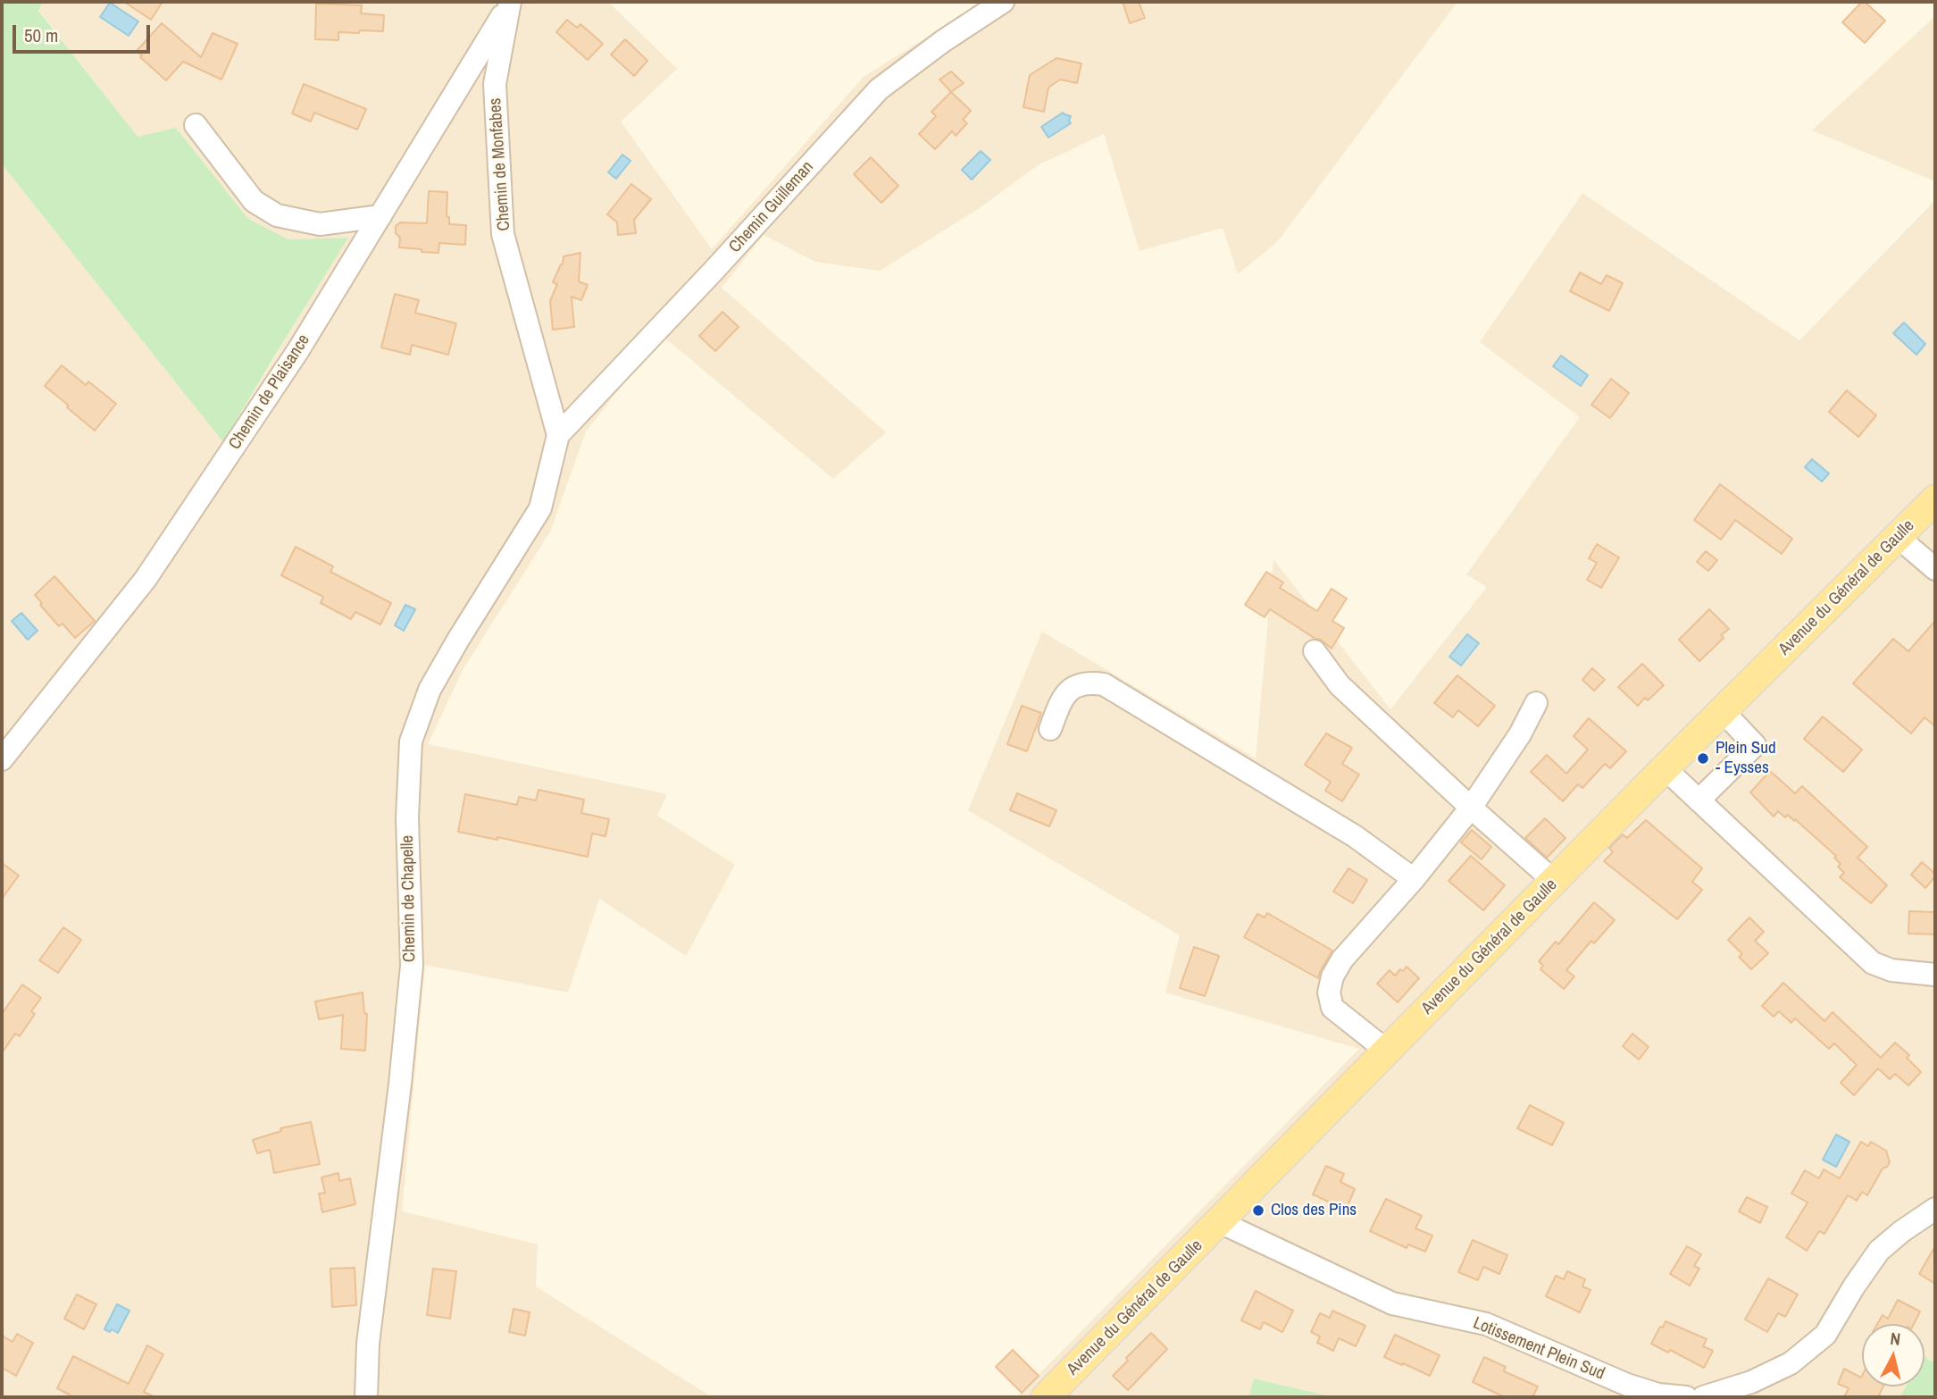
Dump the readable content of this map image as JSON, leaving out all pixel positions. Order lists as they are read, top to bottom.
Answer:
{
  "streets": {
    "main road": ["Avenue du Général de Gaulle"],
    "street": [
      "Chemin de Monfabes",
      "Chemin Guilleman",
      "Chemin de Plaisance",
      "Chemin de Chapelle",
      "Lotissement Plein Sud"
    ]
  },
  "crossings": [
    ["Chemin de Monfabes", "Chemin Guilleman"],
    ["Chemin de Monfabes", "Chemin de Plaisance"],
    ["Chemin de Monfabes", "Chemin de Chapelle"],
    ["Chemin Guilleman", "Chemin de Chapelle"],
    ["Avenue du Général de Gaulle", "Lotissement Plein Sud"]
  ],
  "places": ["Plein Sud - Eysses", "Clos des Pins"],
  "scale_bar": "50 m",
  "north": "top"
}
